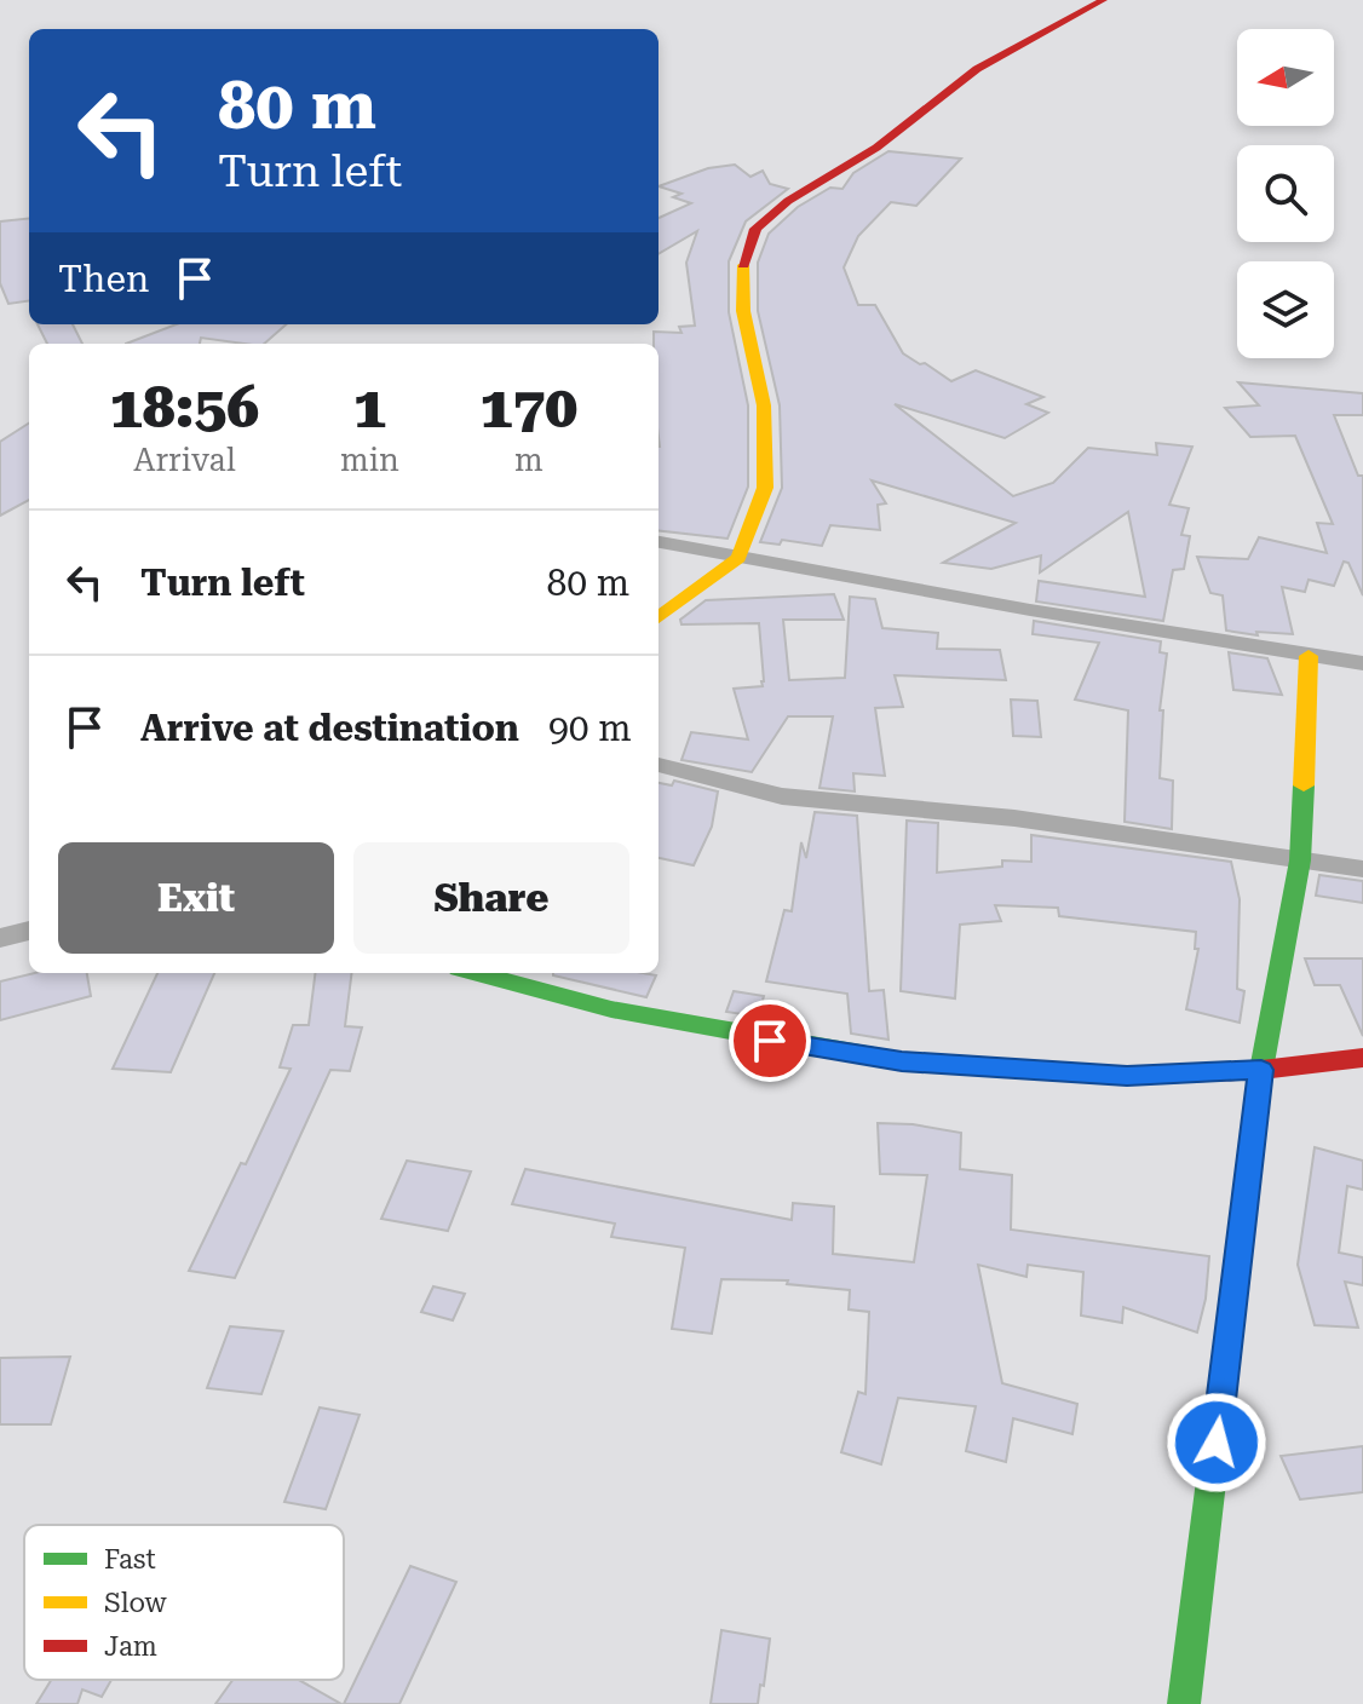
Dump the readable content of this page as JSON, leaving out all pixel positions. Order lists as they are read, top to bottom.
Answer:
{
  "legend": ["Fast", "Slow", "Jam"],
  "north": "left",
  "page": {
    "turn": ["80 m", "Turn left"],
    "then": "Then",
    "eta": [
      "18:56",
      "Arrival",
      "1",
      "min",
      "170",
      "m"
    ],
    "list": [
      {
        "name": "Turn left",
        "value": "80 m"
      },
      {
        "name": "Arrive at destination",
        "value": "90 m"
      }
    ],
    "buttons": ["Exit", "Share"]
  }
}
